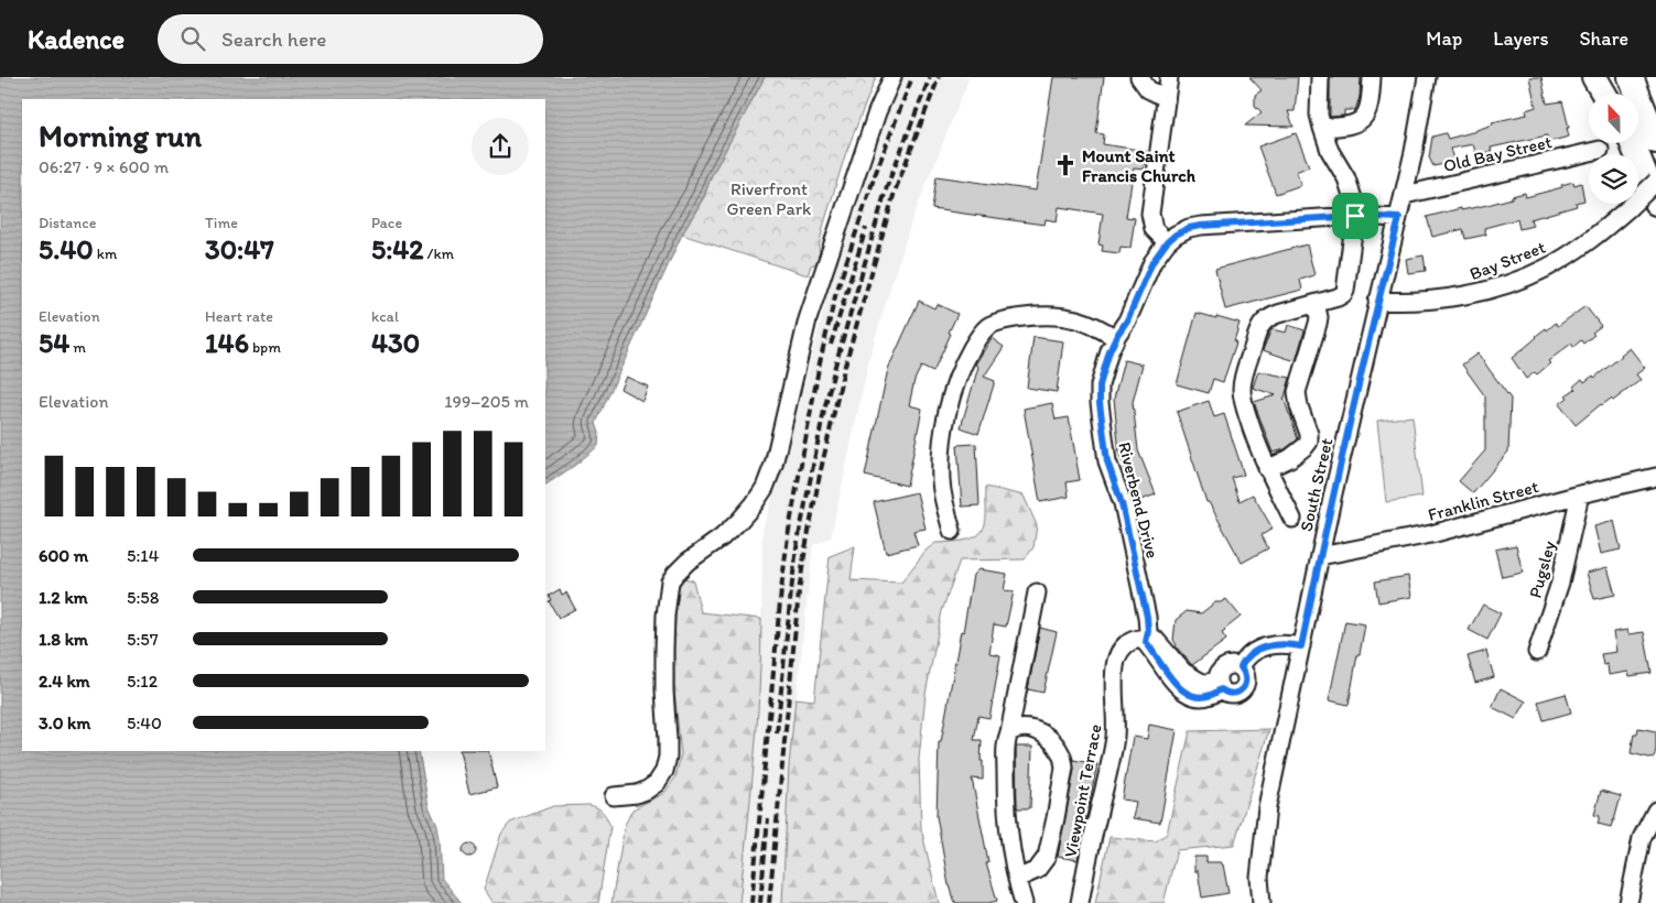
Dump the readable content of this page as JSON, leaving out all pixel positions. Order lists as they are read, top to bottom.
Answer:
{
  "streets": {
    "street": [
      "Old Bay Street",
      "Bay Street",
      "South Street",
      "Riverbend Drive",
      "Franklin Street",
      "Pugsley",
      "Viewpoint Terrace"
    ]
  },
  "crossings": [
    ["Old Bay Street", "South Street"],
    ["Bay Street", "South Street"],
    ["South Street", "Riverbend Drive"],
    ["South Street", "Franklin Street"],
    ["Riverbend Drive", "Viewpoint Terrace"],
    ["Franklin Street", "Pugsley"]
  ],
  "parks": ["Riverfront Green Park"],
  "places": {
    "church": ["Mount Saint Francis Church"]
  },
  "north": "top",
  "page": {
    "header": "Kadence",
    "search": "Search here",
    "nav": ["Map", "Layers", "Share"],
    "heading": ["Morning run", "06:27 · 9 × 600 m"],
    "stats": [
      ["Distance", "5.40 km"],
      ["Time", "30:47"],
      ["Pace", "5:42 /km"],
      ["Elevation", "54 m"],
      ["Heart rate", "146 bpm"],
      ["kcal", "430"]
    ],
    "chart": ["Elevation", "199–205 m"],
    "list": [
      {
        "name": "600 m",
        "note": "5:14"
      },
      {
        "name": "1.2 km",
        "note": "5:58"
      },
      {
        "name": "1.8 km",
        "note": "5:57"
      },
      {
        "name": "2.4 km",
        "note": "5:12"
      },
      {
        "name": "3.0 km",
        "note": "5:40"
      }
    ]
  }
}
